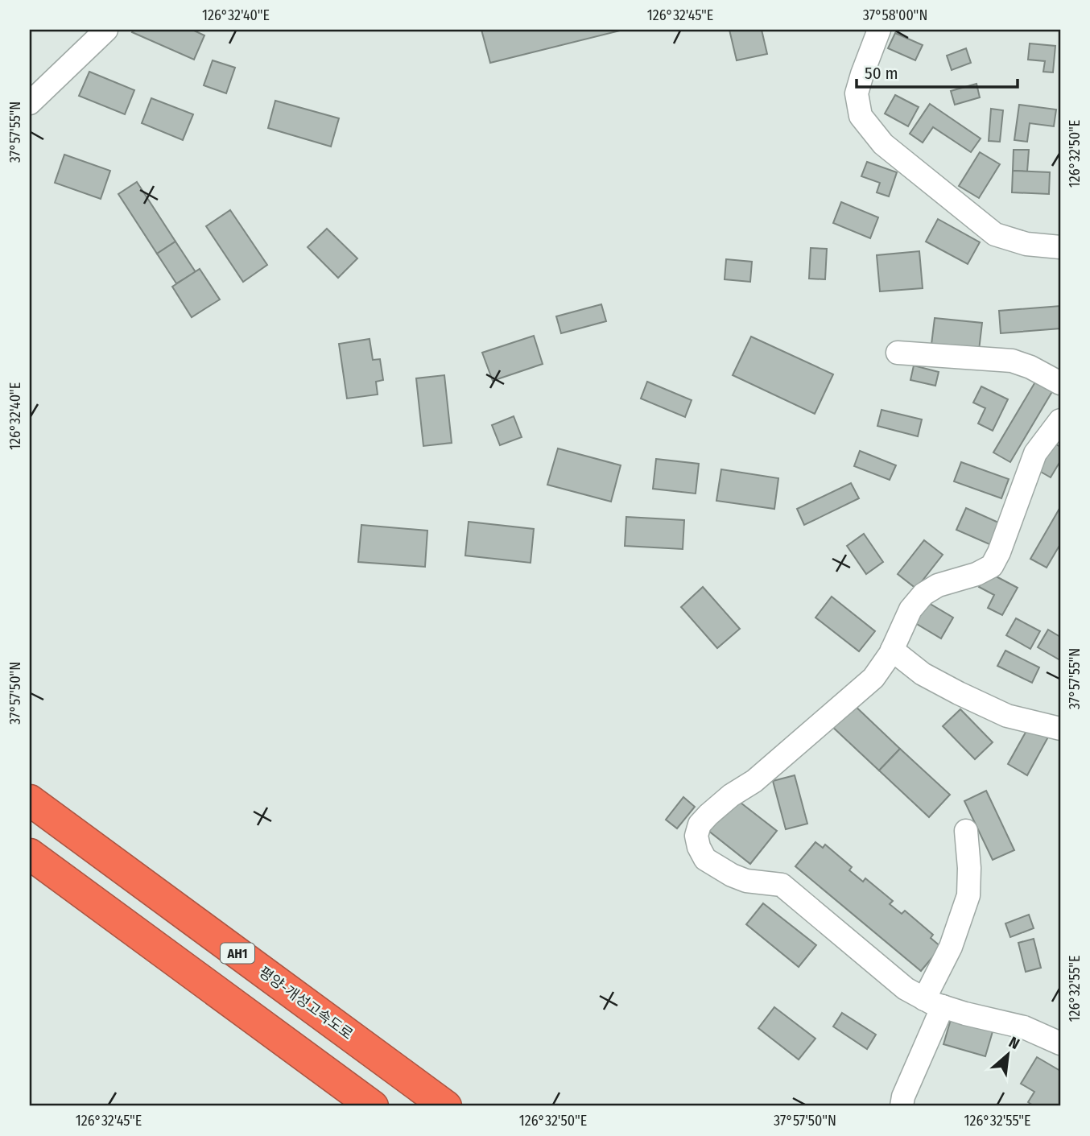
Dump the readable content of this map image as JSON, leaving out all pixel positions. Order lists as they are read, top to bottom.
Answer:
{
  "streets": {
    "highway": ["AH1", "평양-개성고속도로"]
  },
  "scale_bar": "50 m",
  "north": "top right",
  "coordinates": [
    "126°32'40\"E",
    "126°32'45\"E",
    "37°58'00\"N",
    "37°57'55\"N",
    "126°32'50\"E",
    "37°57'50\"N",
    "126°32'55\"E"
  ]
}
